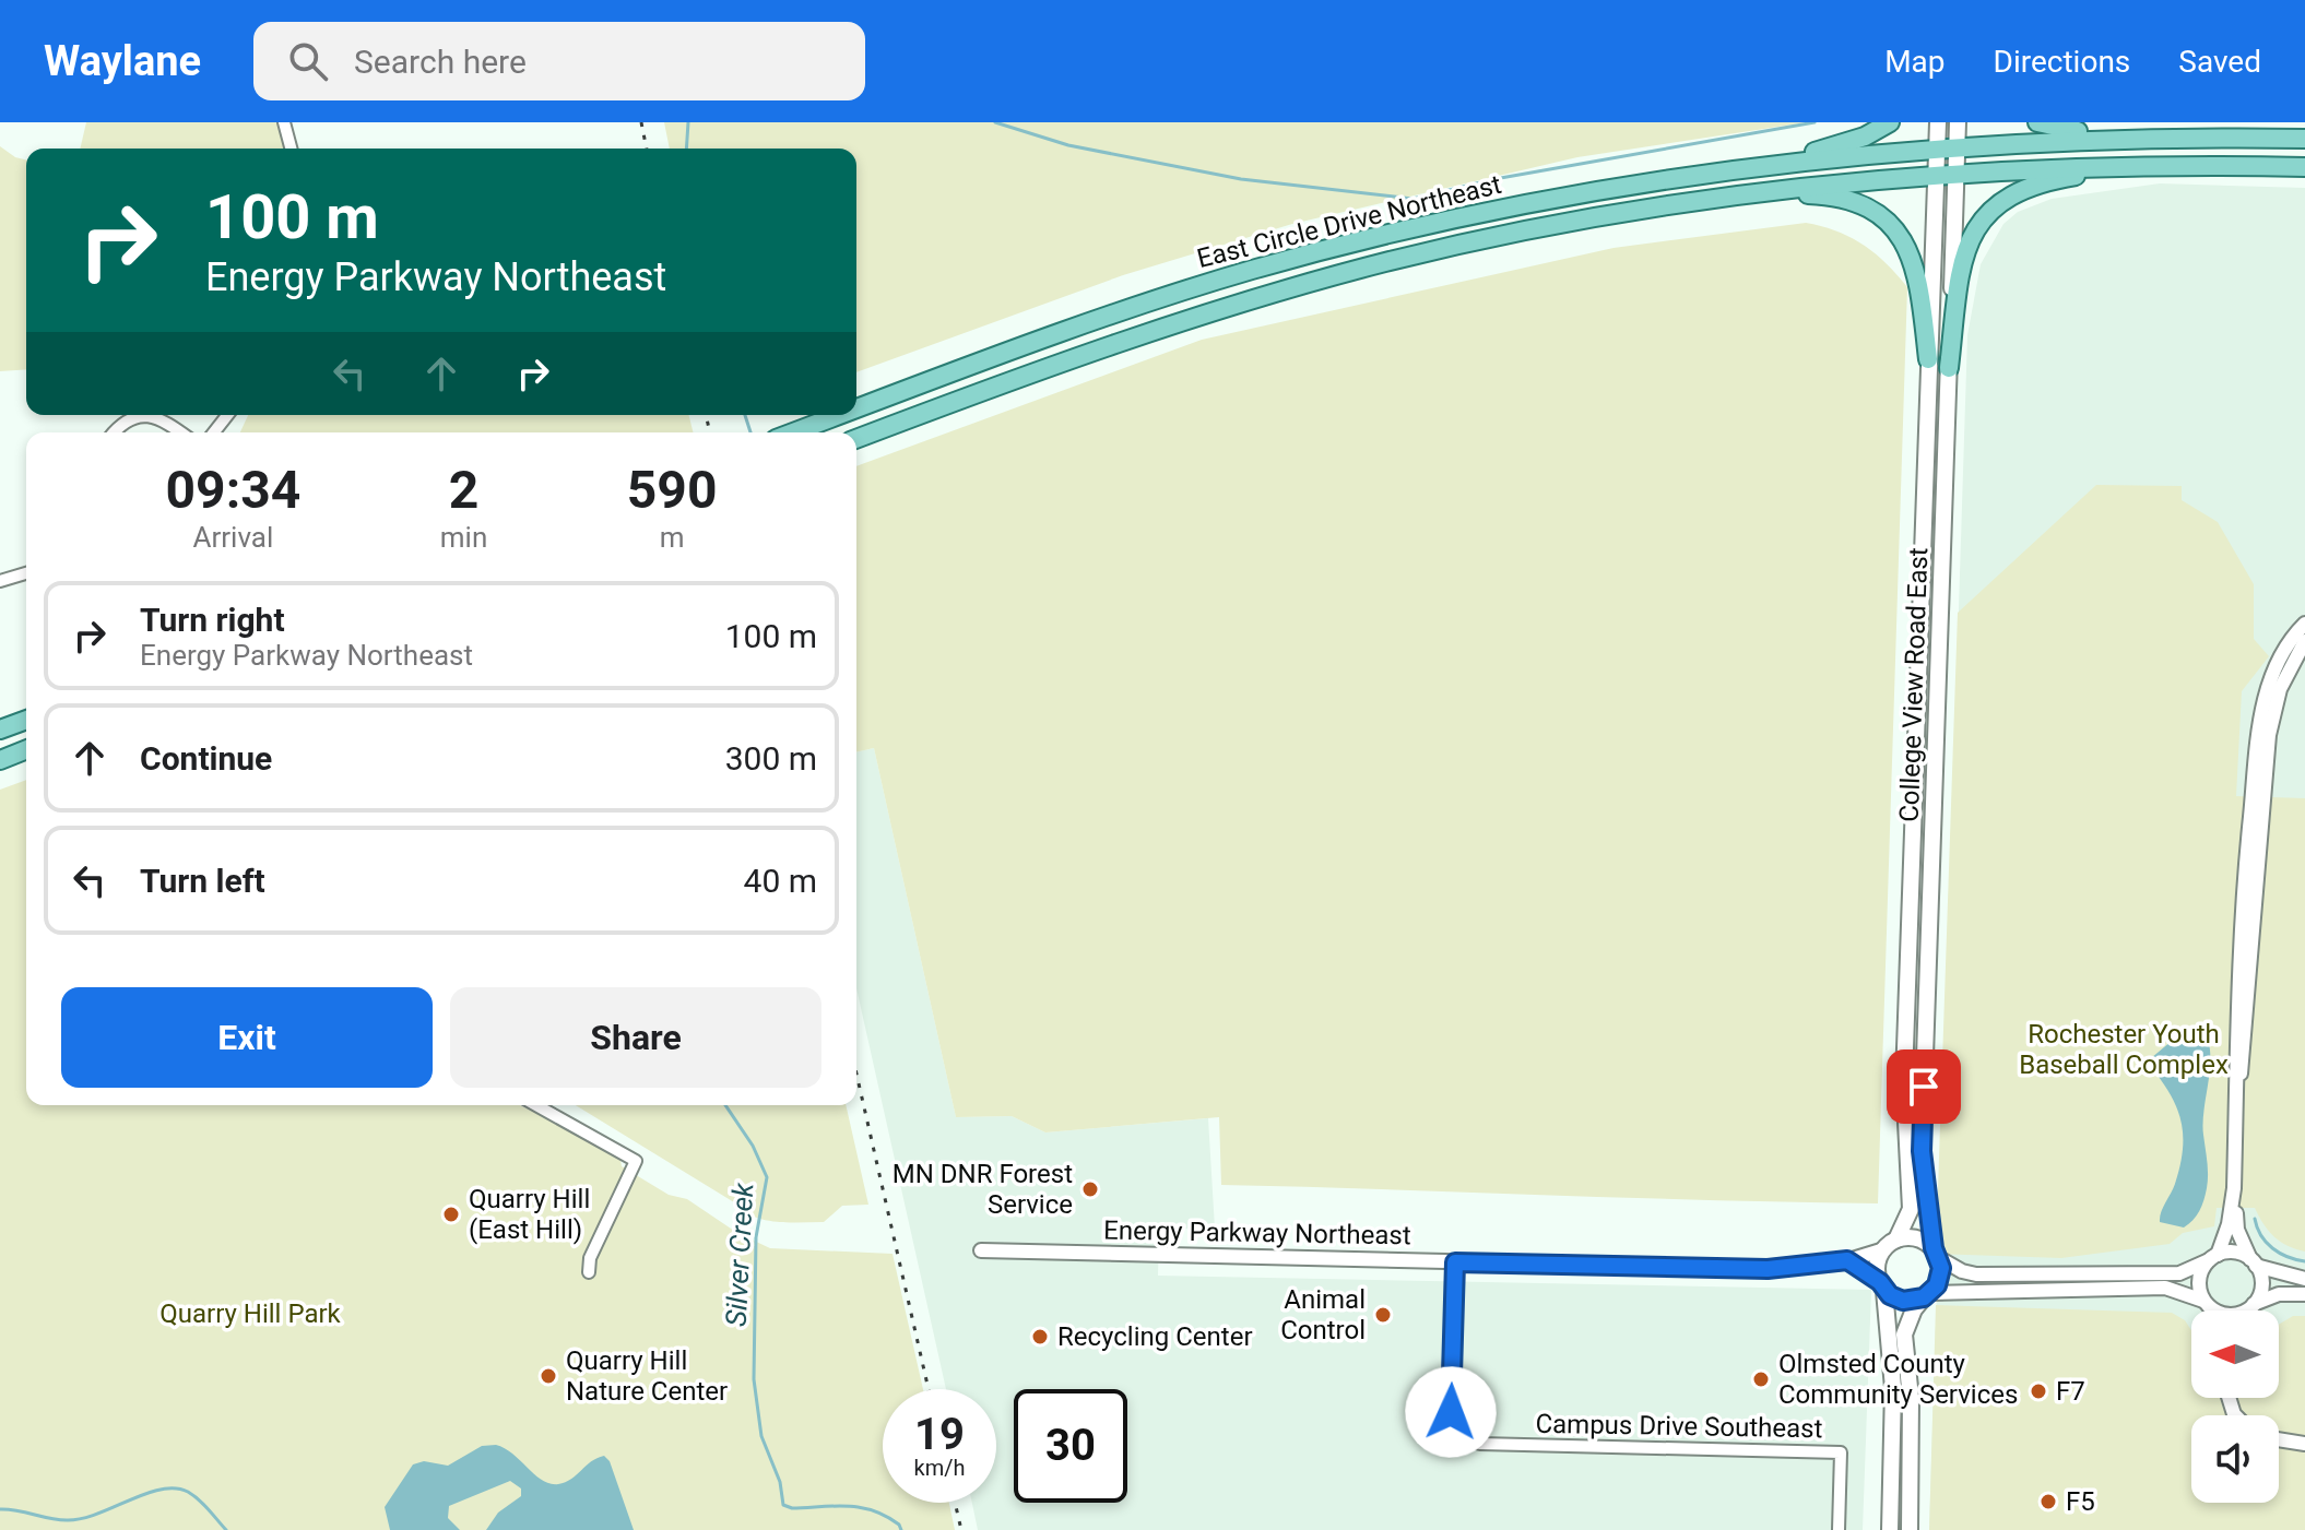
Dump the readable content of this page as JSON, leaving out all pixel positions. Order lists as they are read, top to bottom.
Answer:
{
  "streets": {
    "main road": ["East Circle Drive Northeast", "College View Road East"],
    "street": ["Energy Parkway Northeast", "Campus Drive Southeast"]
  },
  "crossings": [
    ["East Circle Drive Northeast", "College View Road East"],
    ["College View Road East", "Energy Parkway Northeast"],
    ["Energy Parkway Northeast", "Campus Drive Southeast"]
  ],
  "water": ["Silver Creek"],
  "parks": ["Rochester Youth Baseball Complex", "Quarry Hill Park"],
  "places": [
    "MN DNR Forest Service",
    "Quarry Hill (East Hill)",
    "Animal Control",
    "Recycling Center",
    "Quarry Hill Nature Center",
    "Olmsted County Community Services",
    "F7",
    "F5"
  ],
  "north": "left",
  "page": {
    "header": "Waylane",
    "search": "Search here",
    "nav": ["Map", "Directions", "Saved"],
    "turn": ["100 m", "Energy Parkway Northeast"],
    "eta": [
      "09:34",
      "Arrival",
      "2",
      "min",
      "590",
      "m"
    ],
    "list": [
      {
        "name": "Turn right",
        "note": "Energy Parkway Northeast",
        "value": "100 m"
      },
      {
        "name": "Continue",
        "value": "300 m"
      },
      {
        "name": "Turn left",
        "value": "40 m"
      }
    ],
    "buttons": ["Exit", "Share"],
    "speed": "19 km/h",
    "limit": "30"
  }
}
